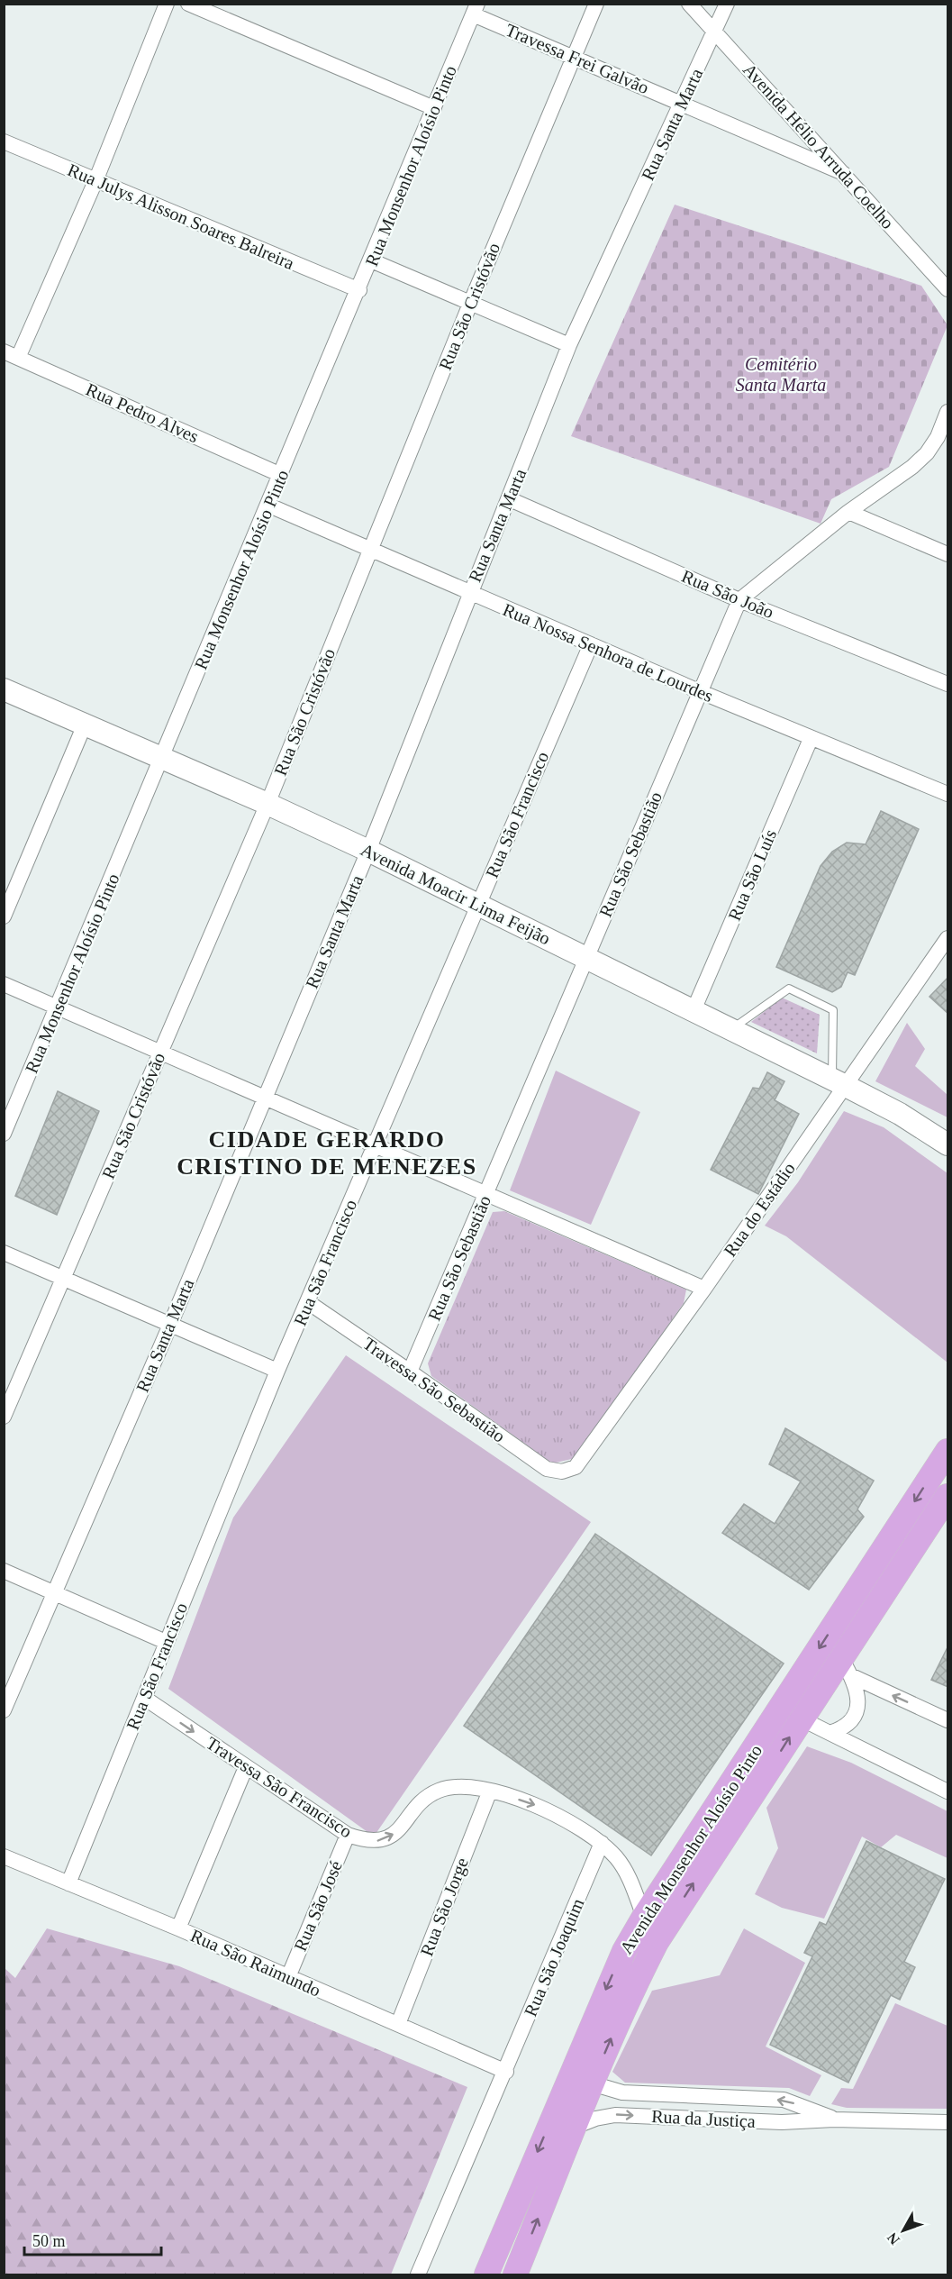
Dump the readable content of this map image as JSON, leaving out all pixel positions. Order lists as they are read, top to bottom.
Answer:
{
  "streets": {
    "main road": ["Avenida Moacir Lima Feijão", "Avenida Monsenhor Aloísio Pinto"],
    "street": [
      "Travessa Frei Galvão",
      "Rua Santa Marta",
      "Avenida Hélio Arruda Coelho",
      "Rua Monsenhor Aloísio Pinto",
      "Rua Julys Alisson Soares Balreira",
      "Rua São Cristóvão",
      "Rua Pedro Alves",
      "Rua São João",
      "Rua Nossa Senhora de Lourdes",
      "Rua São Francisco",
      "Rua São Sebastião",
      "Rua São Luís",
      "Rua do Estádio",
      "Travessa São Sebastião",
      "Travessa São Francisco",
      "Rua São José",
      "Rua São Jorge",
      "Rua São Joaquim",
      "Rua São Raimundo",
      "Rua da Justiça"
    ]
  },
  "crossings": [
    ["Travessa Frei Galvão", "Rua Santa Marta"],
    ["Travessa Frei Galvão", "Avenida Hélio Arruda Coelho"],
    ["Travessa Frei Galvão", "Rua Monsenhor Aloísio Pinto"],
    ["Travessa Frei Galvão", "Rua São Cristóvão"],
    ["Rua Santa Marta", "Avenida Hélio Arruda Coelho"],
    ["Rua Santa Marta", "Rua São João"],
    ["Rua Santa Marta", "Rua Nossa Senhora de Lourdes"],
    ["Rua Santa Marta", "Avenida Moacir Lima Feijão"],
    ["Rua Monsenhor Aloísio Pinto", "Rua Julys Alisson Soares Balreira"],
    ["Rua Monsenhor Aloísio Pinto", "Rua Pedro Alves"],
    ["Rua Monsenhor Aloísio Pinto", "Rua Nossa Senhora de Lourdes"],
    ["Rua Monsenhor Aloísio Pinto", "Avenida Moacir Lima Feijão"],
    ["Rua São Cristóvão", "Rua Nossa Senhora de Lourdes"],
    ["Rua São Cristóvão", "Avenida Moacir Lima Feijão"],
    ["Rua São João", "Rua São Sebastião"],
    ["Rua Nossa Senhora de Lourdes", "Rua São Francisco"],
    ["Rua Nossa Senhora de Lourdes", "Rua São Sebastião"],
    ["Rua Nossa Senhora de Lourdes", "Rua São Luís"],
    ["Rua São Francisco", "Avenida Moacir Lima Feijão"],
    ["Rua São Francisco", "Travessa São Sebastião"],
    ["Rua São Francisco", "Travessa São Francisco"],
    ["Rua São Francisco", "Rua São Raimundo"],
    ["Rua São Sebastião", "Avenida Moacir Lima Feijão"],
    ["Rua São Sebastião", "Travessa São Sebastião"],
    ["Rua São Luís", "Avenida Moacir Lima Feijão"],
    ["Avenida Moacir Lima Feijão", "Rua do Estádio"],
    ["Rua do Estádio", "Travessa São Sebastião"],
    ["Travessa São Francisco", "Rua São José"],
    ["Travessa São Francisco", "Rua São Jorge"],
    ["Avenida Monsenhor Aloísio Pinto", "Rua da Justiça"],
    ["Rua São José", "Rua São Raimundo"],
    ["Rua São Jorge", "Rua São Raimundo"],
    ["Rua São Joaquim", "Rua São Raimundo"]
  ],
  "one_way": ["Travessa São Francisco"],
  "districts": ["CIDADE GERARDO CRISTINO DE MENEZES"],
  "parks": ["Cemitério Santa Marta"],
  "scale_bar": "50 m",
  "north": "bottom left"
}
